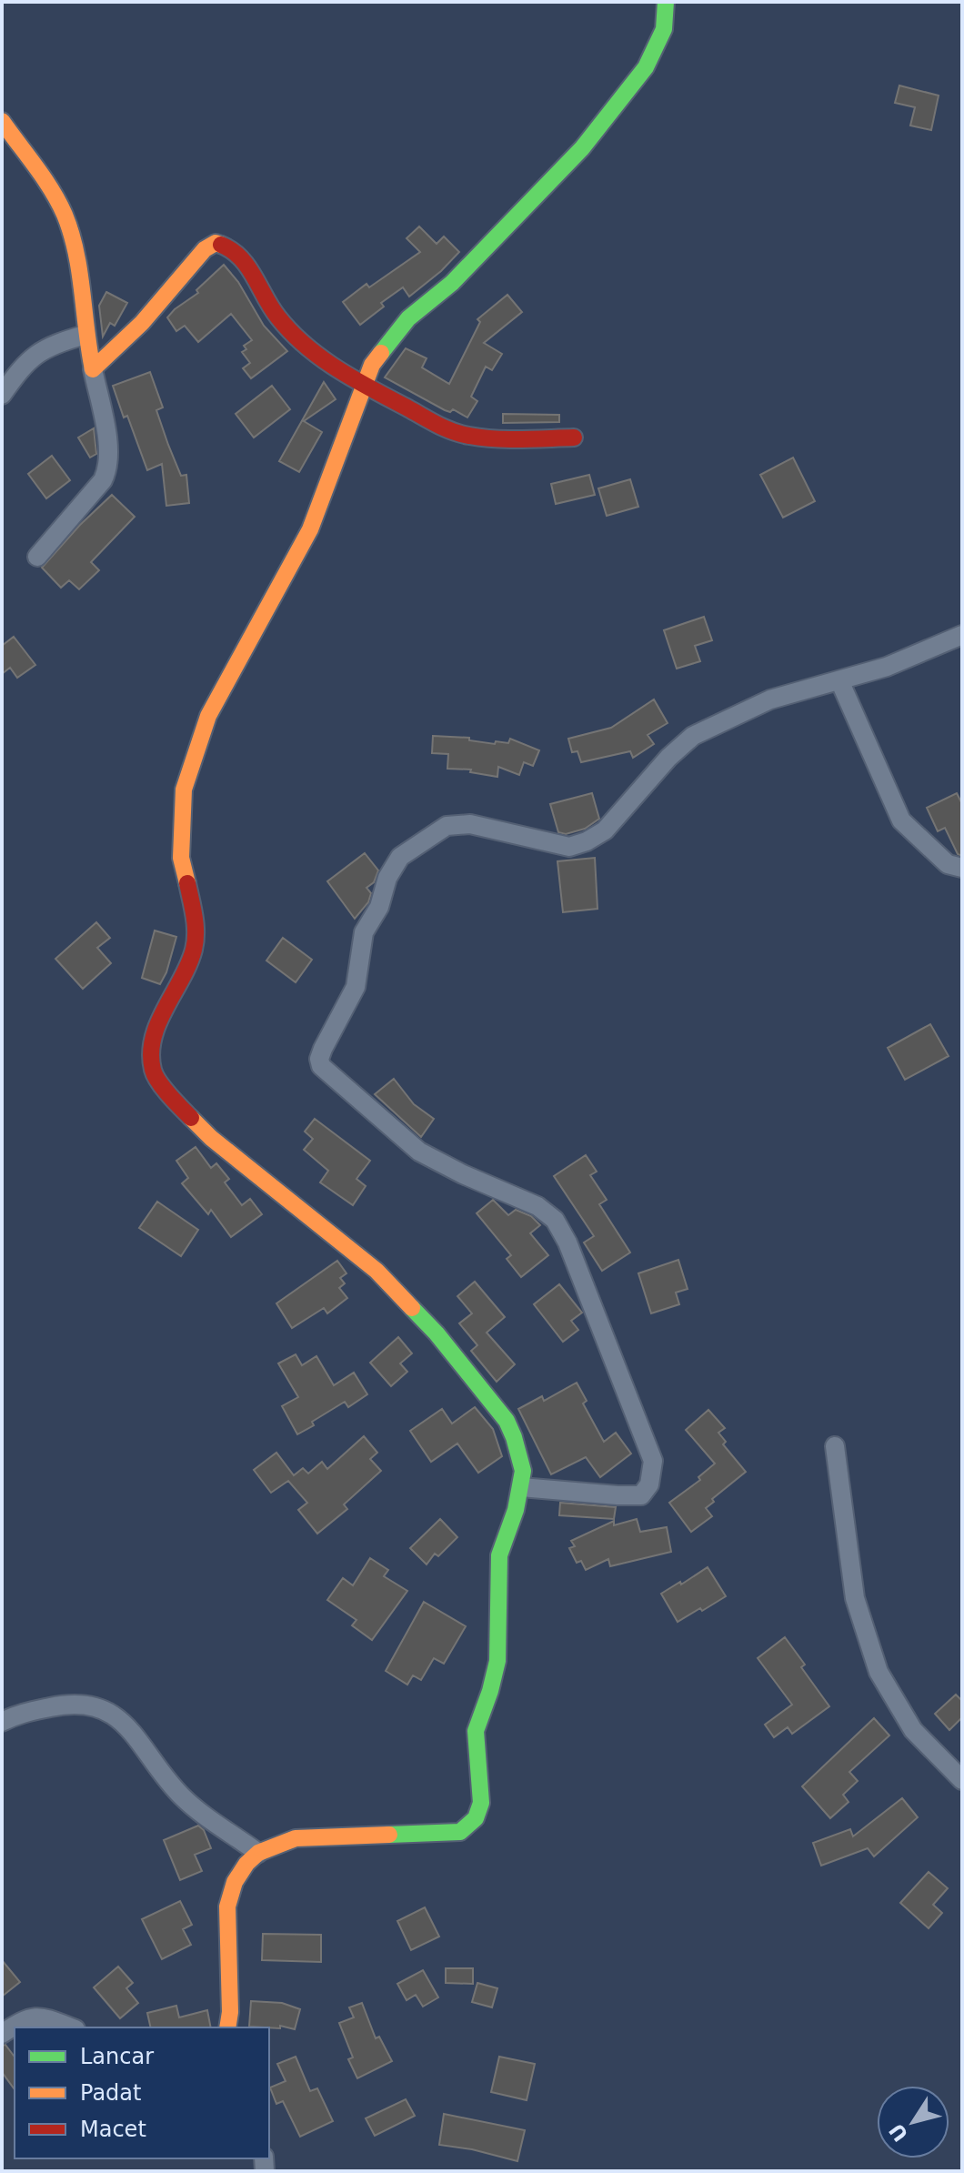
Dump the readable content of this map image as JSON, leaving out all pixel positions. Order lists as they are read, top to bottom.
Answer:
{
  "legend": ["Lancar", "Padat", "Macet"],
  "north": "bottom left"
}
